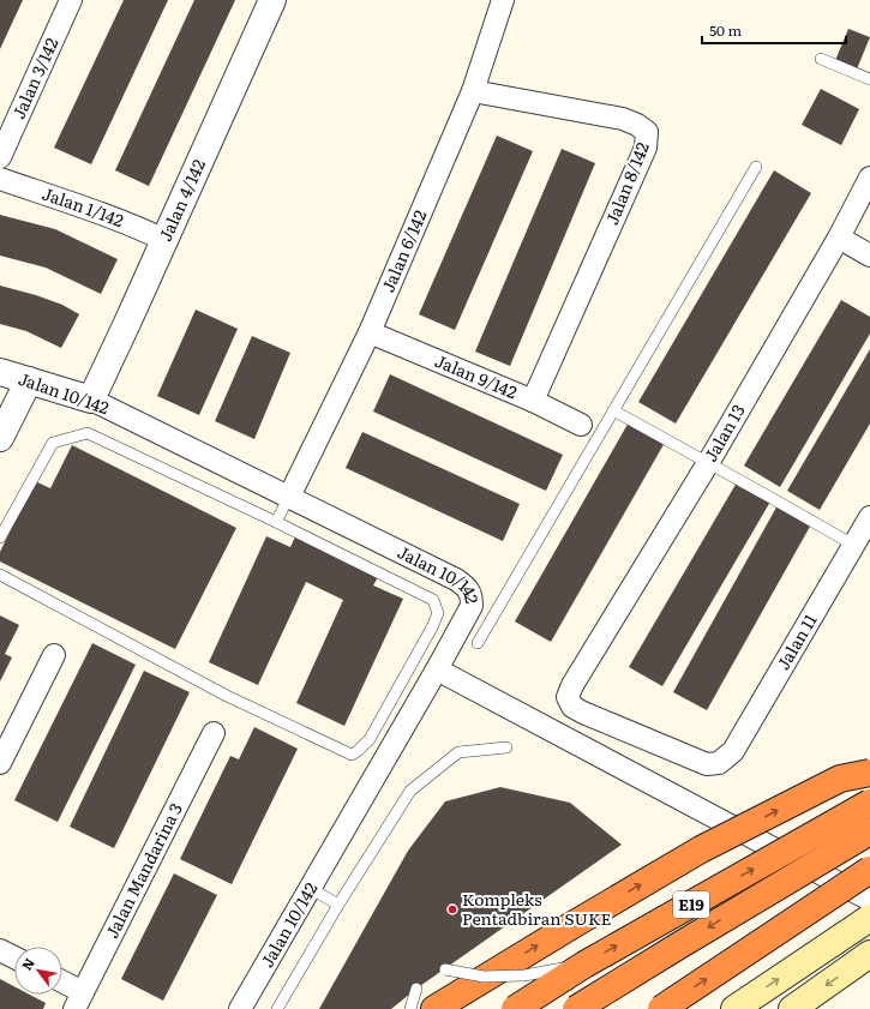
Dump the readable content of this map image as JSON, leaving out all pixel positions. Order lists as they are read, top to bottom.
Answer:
{
  "streets": {
    "highway": ["E19"],
    "street": [
      "Jalan 3/142",
      "Jalan 8/142",
      "Jalan 4/142",
      "Jalan 1/142",
      "Jalan 6/142",
      "Jalan 9/142",
      "Jalan 10/142",
      "Jalan 13",
      "Jalan 11",
      "Jalan Mandarina 3"
    ]
  },
  "crossings": [
    ["Jalan 8/142", "Jalan 6/142"],
    ["Jalan 8/142", "Jalan 9/142"],
    ["Jalan 4/142", "Jalan 1/142"],
    ["Jalan 4/142", "Jalan 10/142"],
    ["Jalan 6/142", "Jalan 9/142"],
    ["Jalan 6/142", "Jalan 10/142"],
    ["Jalan 13", "Jalan 11"]
  ],
  "places": ["Kompleks Pentadbiran SUKE"],
  "scale_bar": "50 m",
  "north": "top left"
}
